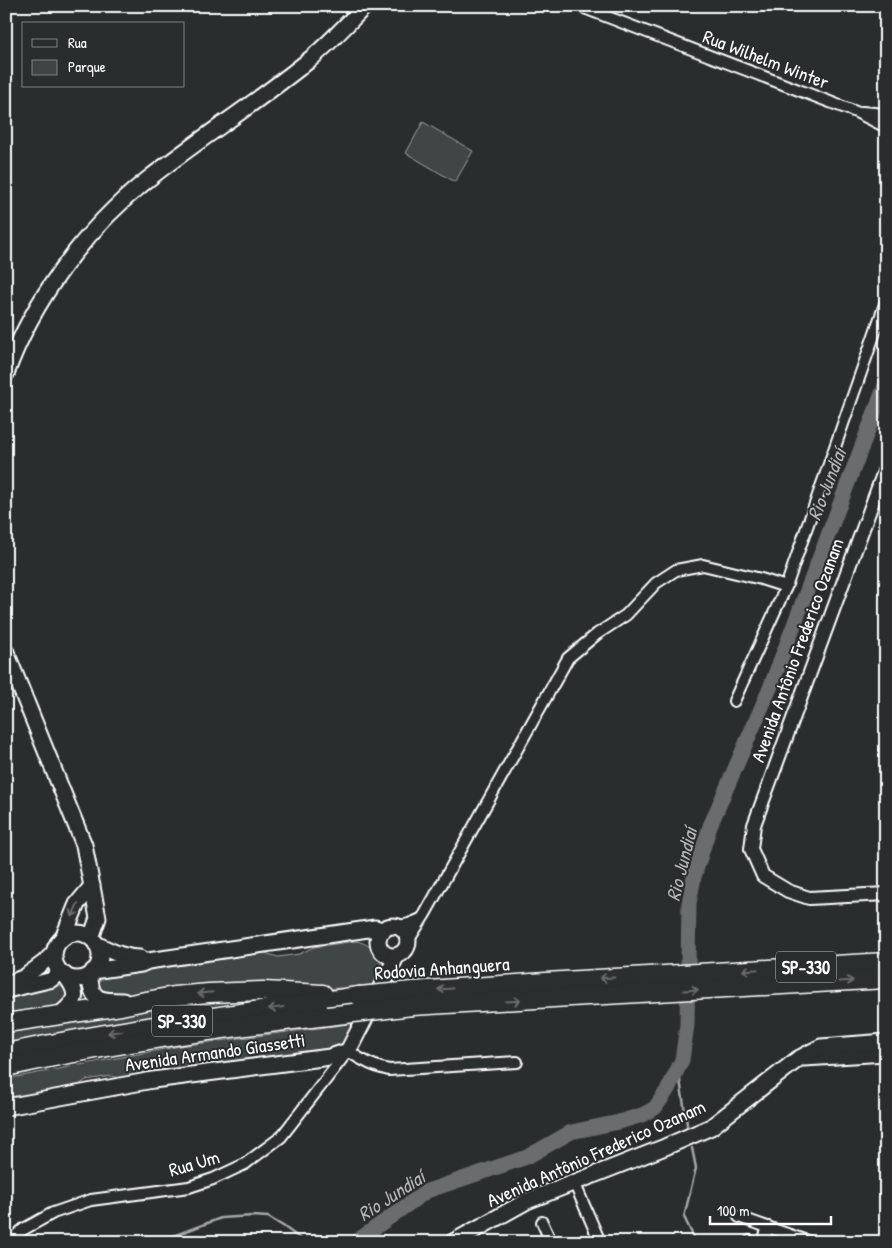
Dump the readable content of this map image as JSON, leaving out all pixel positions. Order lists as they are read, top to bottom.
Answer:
{
  "streets": {
    "highway": ["SP-330", "Rodovia Anhanguera"],
    "main road": ["Avenida Antônio Frederico Ozanam", "Avenida Armando Giassetti"],
    "street": ["Rua Wilhelm Winter", "Rua Um"]
  },
  "crossings": [
    ["Avenida Armando Giassetti", "Rua Um"]
  ],
  "water": ["Rio Jundiaí"],
  "legend": ["Rua", "Parque"],
  "scale_bar": "100 m"
}
